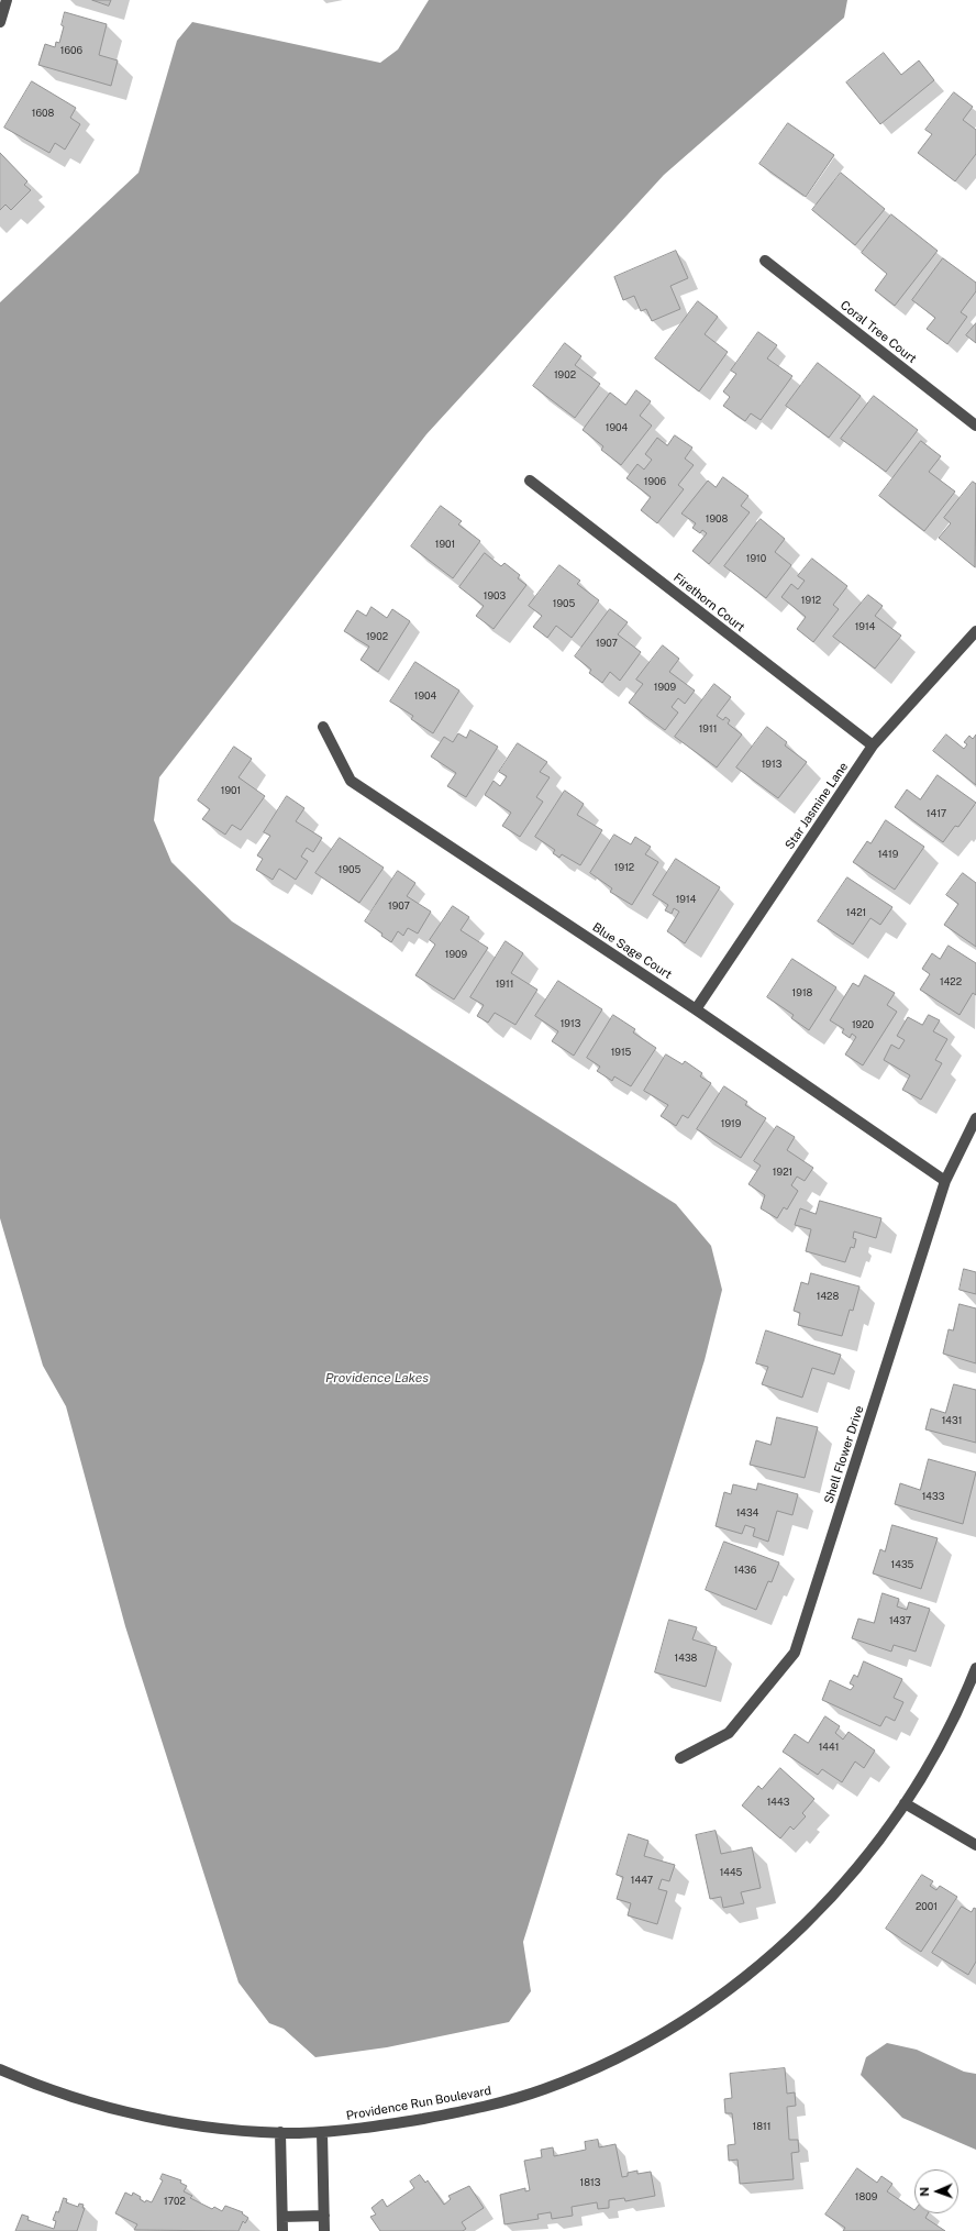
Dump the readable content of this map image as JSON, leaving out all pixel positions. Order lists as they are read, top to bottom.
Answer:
{
  "streets": {
    "street": [
      "Coral Tree Court",
      "Firethorn Court",
      "Star Jasmine Lane",
      "Blue Sage Court",
      "Shell Flower Drive",
      "Providence Run Boulevard"
    ]
  },
  "crossings": [
    ["Firethorn Court", "Star Jasmine Lane"],
    ["Star Jasmine Lane", "Blue Sage Court"],
    ["Blue Sage Court", "Shell Flower Drive"]
  ],
  "water": ["Providence Lakes"],
  "house_numbers": [
    "1606",
    "1608",
    "1902",
    "1904",
    "1906",
    "1908",
    "1901",
    "1910",
    "1903",
    "1912",
    "1905",
    "1914",
    "1902",
    "1907",
    "1909",
    "1904",
    "1911",
    "1913",
    "1901",
    "1417",
    "1419",
    "1912",
    "1905",
    "1914",
    "1907",
    "1421",
    "1909",
    "1422",
    "1911",
    "1918",
    "1913",
    "1920",
    "1915",
    "1919",
    "1921",
    "1428",
    "1431",
    "1433",
    "1434",
    "1435",
    "1436",
    "1437",
    "1438",
    "1441",
    "1443",
    "1445",
    "1447",
    "2001",
    "1811",
    "1813",
    "1809",
    "1702"
  ],
  "north": "left"
}
